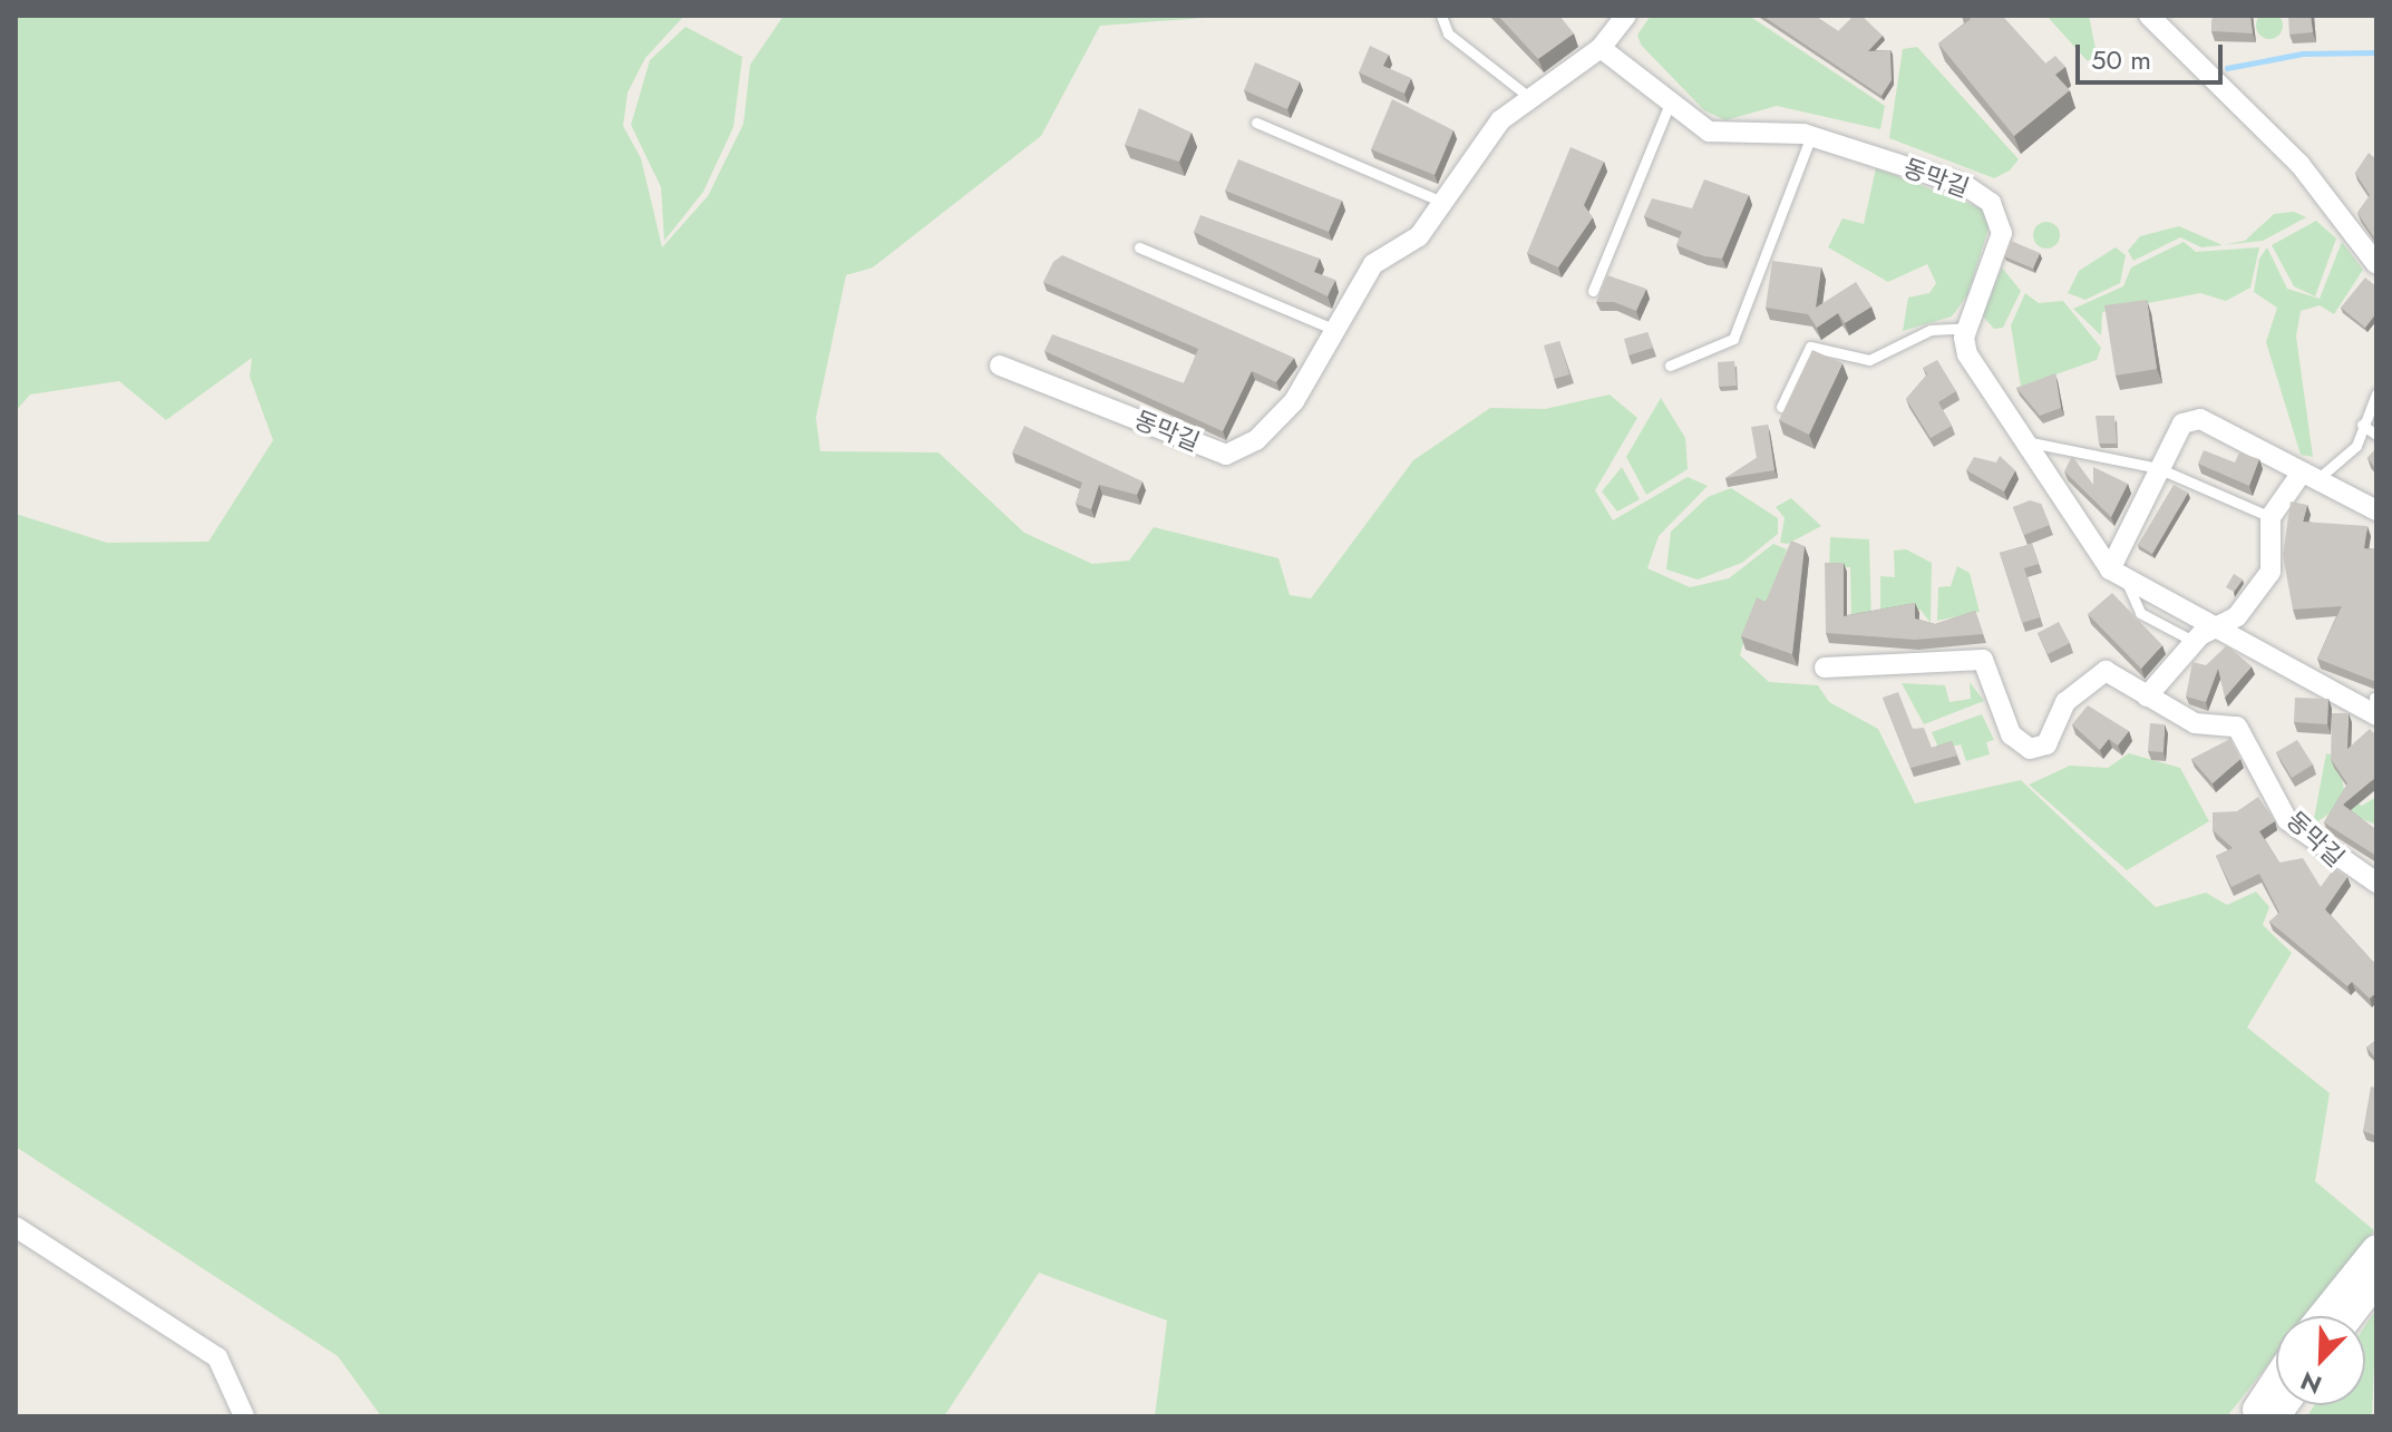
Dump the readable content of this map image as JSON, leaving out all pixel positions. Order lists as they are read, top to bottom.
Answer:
{
  "streets": {
    "street": ["동막길"]
  },
  "scale_bar": "50 m",
  "north": "bottom left"
}
